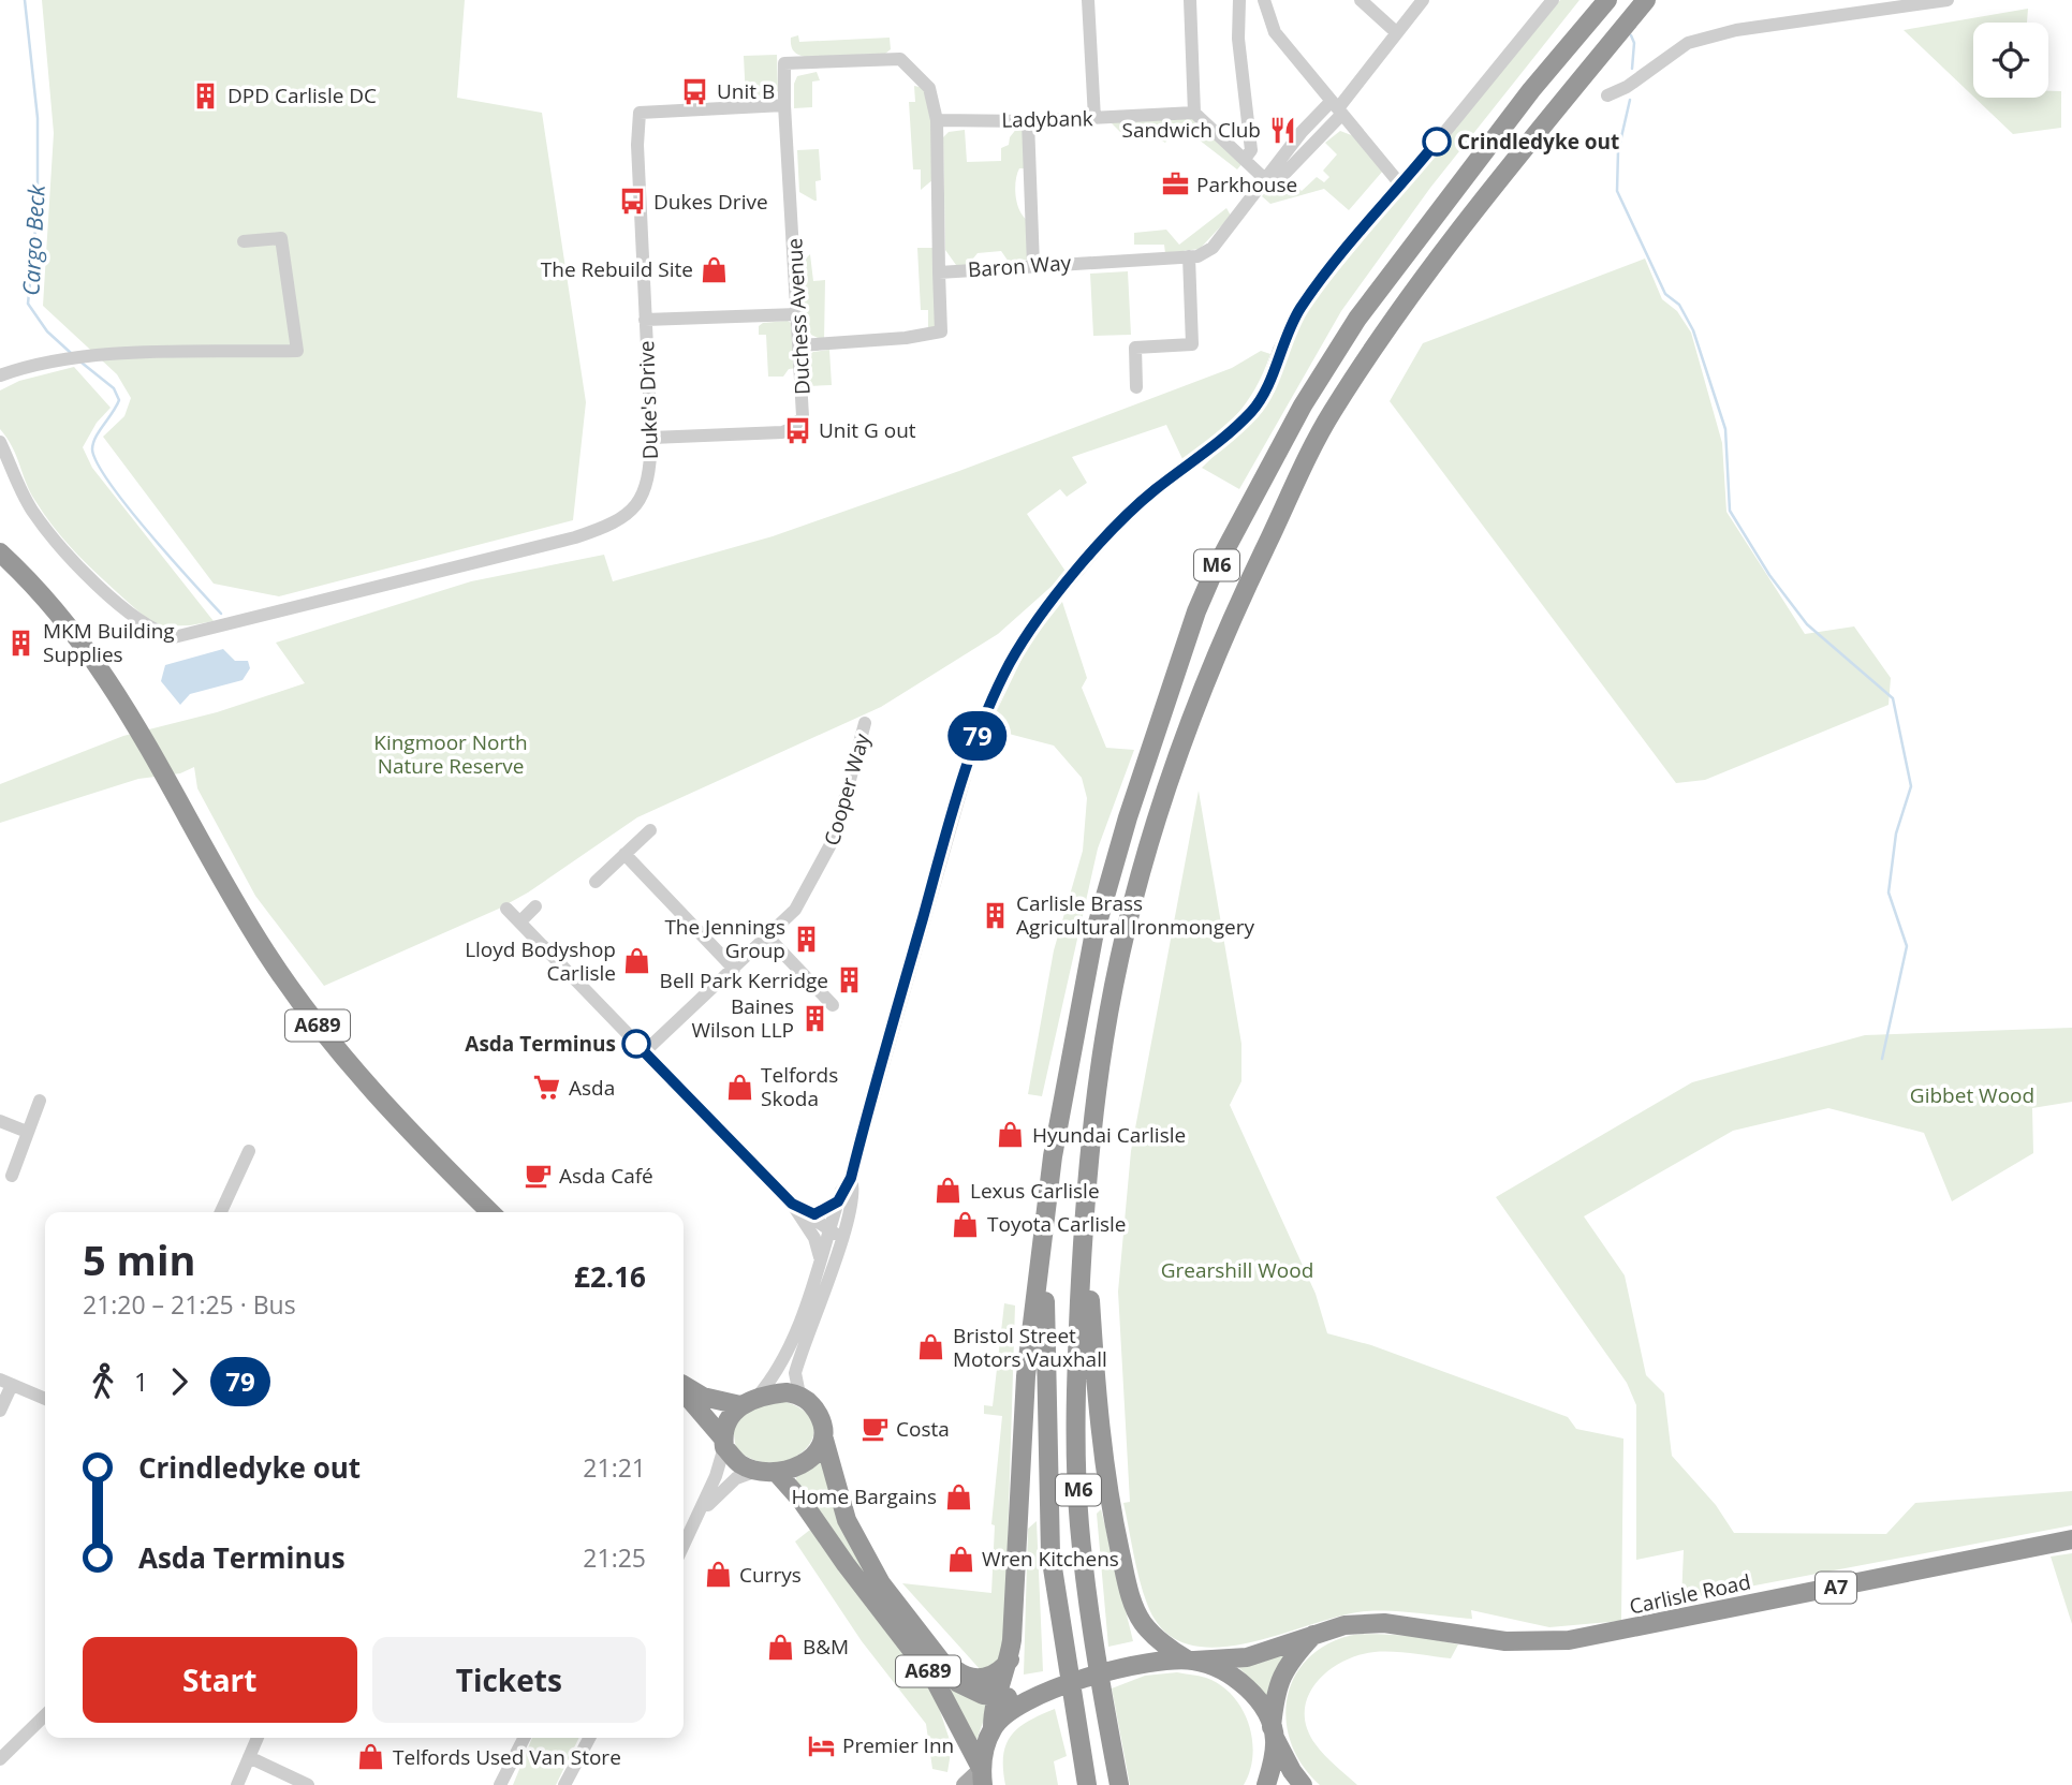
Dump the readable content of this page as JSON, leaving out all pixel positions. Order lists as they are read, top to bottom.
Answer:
{
  "streets": {
    "highway": [
      "M6",
      "A689",
      "A7",
      "Carlisle Road"
    ],
    "street": [
      "Ladybank",
      "Baron Way",
      "Duchess Avenue",
      "Duke's Drive",
      "Cooper Way"
    ]
  },
  "crossings": [
    ["Baron Way", "Duchess Avenue"],
    ["Duchess Avenue", "Duke's Drive"],
    ["M6", "A689"],
    ["M6", "Carlisle Road"],
    ["A689", "Carlisle Road"]
  ],
  "water": ["Cargo Beck"],
  "parks": ["Kingmoor North Nature Reserve", "Gibbet Wood", "Grearshill Wood"],
  "places": {
    "bus stop": ["Unit B", "Dukes Drive", "Unit G out"],
    "building": [
      "DPD Carlisle DC",
      "MKM Building Supplies",
      "Carlisle Brass Agricultural Ironmongery",
      "The Jennings Group",
      "Bell Park Kerridge",
      "Baines Wilson LLP"
    ],
    "restaurant": ["Sandwich Club"],
    "other": ["Crindledyke out", "Asda Terminus"],
    "office": ["Parkhouse"],
    "shop": [
      "The Rebuild Site",
      "Lloyd Bodyshop Carlisle",
      "Telfords Skoda",
      "Hyundai Carlisle",
      "Lexus Carlisle",
      "Toyota Carlisle",
      "Bristol Street Motors Vauxhall",
      "Home Bargains",
      "Wren Kitchens",
      "Currys",
      "B&M",
      "Telfords Used Van Store"
    ],
    "supermarket": ["Asda"],
    "cafe": ["Asda Café", "Costa"],
    "hotel": ["Premier Inn"]
  },
  "lines": ["bus line 79"],
  "page": {
    "on_map": "79",
    "heading": ["5 min", "21:20 – 21:25 · Bus", "£2.16"],
    "legs": ["1", "79"],
    "list": [
      {
        "name": "Crindledyke out",
        "value": "21:21"
      },
      {
        "name": "Asda Terminus",
        "value": "21:25"
      }
    ],
    "buttons": ["Start", "Tickets"]
  }
}
